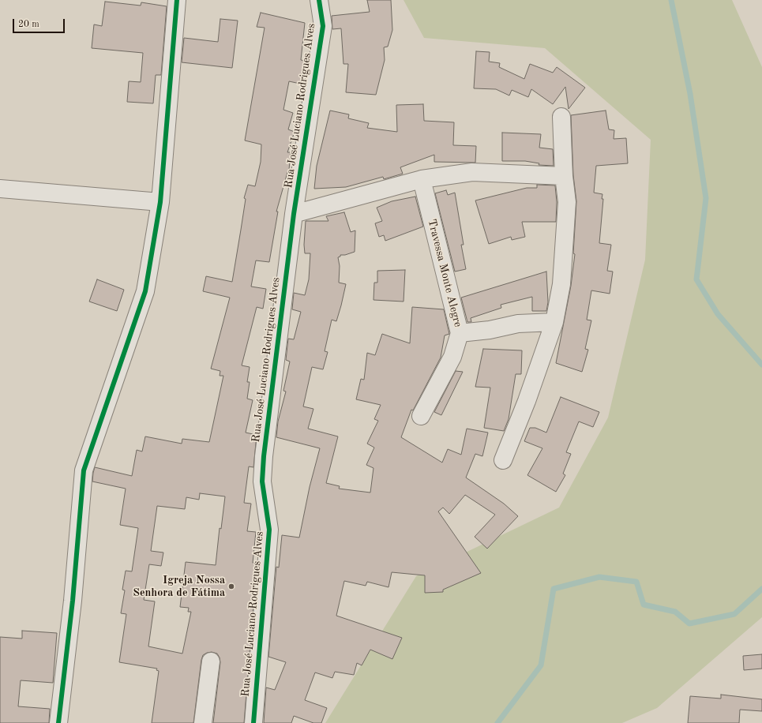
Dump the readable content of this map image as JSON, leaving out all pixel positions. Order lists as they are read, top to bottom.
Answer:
{
  "streets": {
    "street": ["Rua José Luciano Rodrigues Alves", "Travessa Monte Alegre"]
  },
  "places": ["Igreja Nossa Senhora de Fátima"],
  "scale_bar": "20 m"
}
